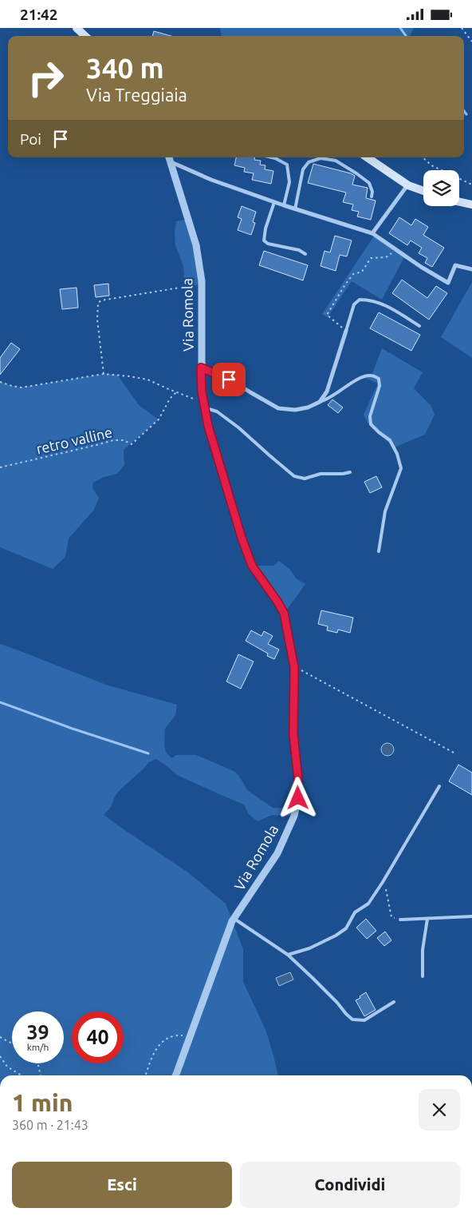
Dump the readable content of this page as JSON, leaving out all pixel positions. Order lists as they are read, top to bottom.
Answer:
{
  "streets": {
    "street": ["Via Romola"],
    "path": ["retro valline"]
  },
  "page": {
    "status": "21:42",
    "turn": ["340 m", "Via Treggiaia"],
    "then": "Poi",
    "speed": "39 km/h",
    "limit": "40",
    "heading": ["1 min", "360 m · 21:43"],
    "buttons": ["Esci", "Condividi"]
  }
}
